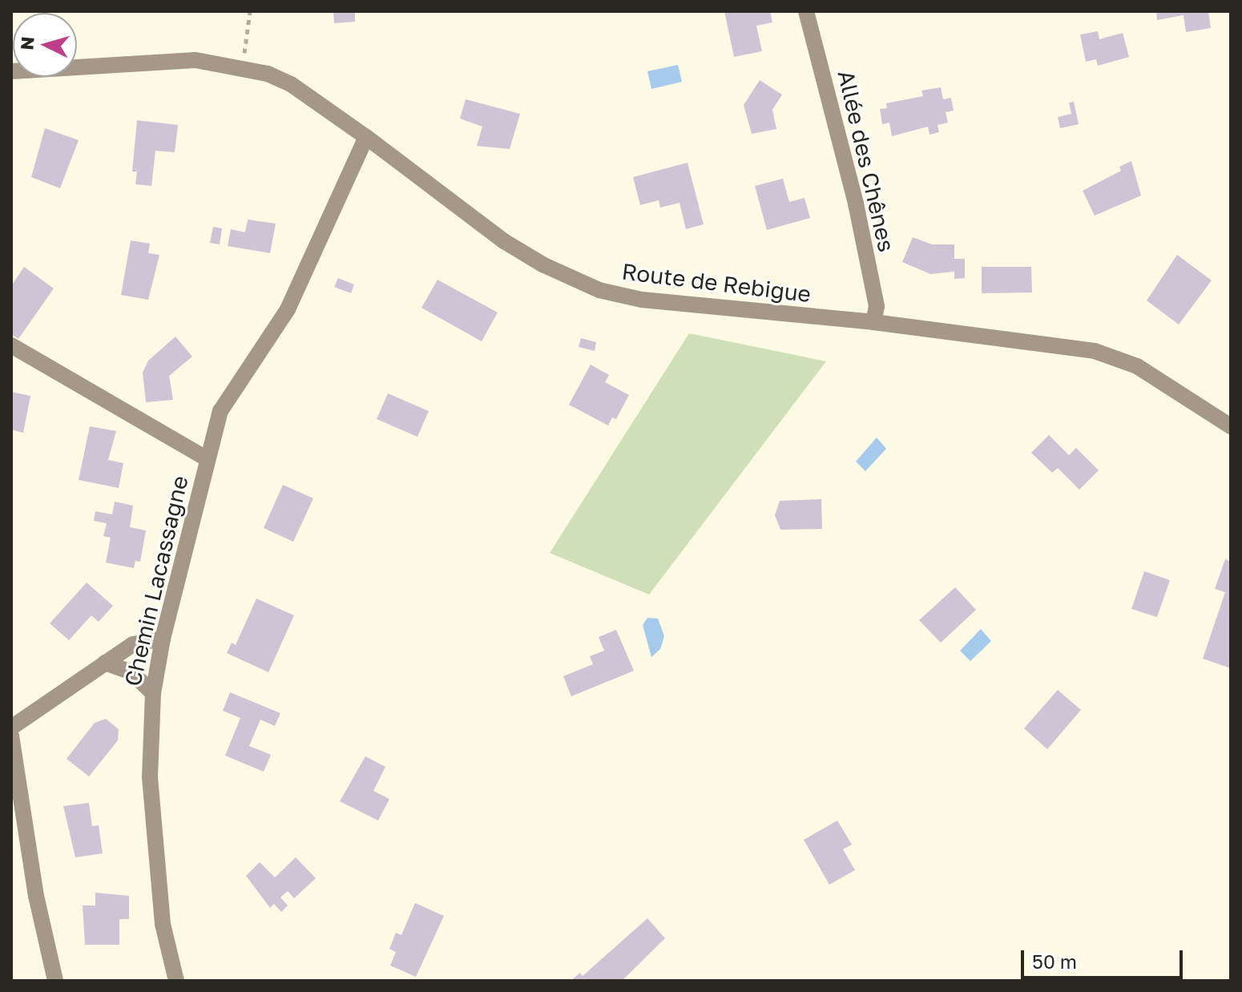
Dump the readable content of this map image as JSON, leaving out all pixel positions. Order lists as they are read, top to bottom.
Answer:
{
  "streets": {
    "street": ["Allée des Chênes", "Route de Rebigue", "Chemin Lacassagne"]
  },
  "crossings": [
    ["Allée des Chênes", "Route de Rebigue"],
    ["Route de Rebigue", "Chemin Lacassagne"]
  ],
  "scale_bar": "50 m",
  "north": "left"
}
